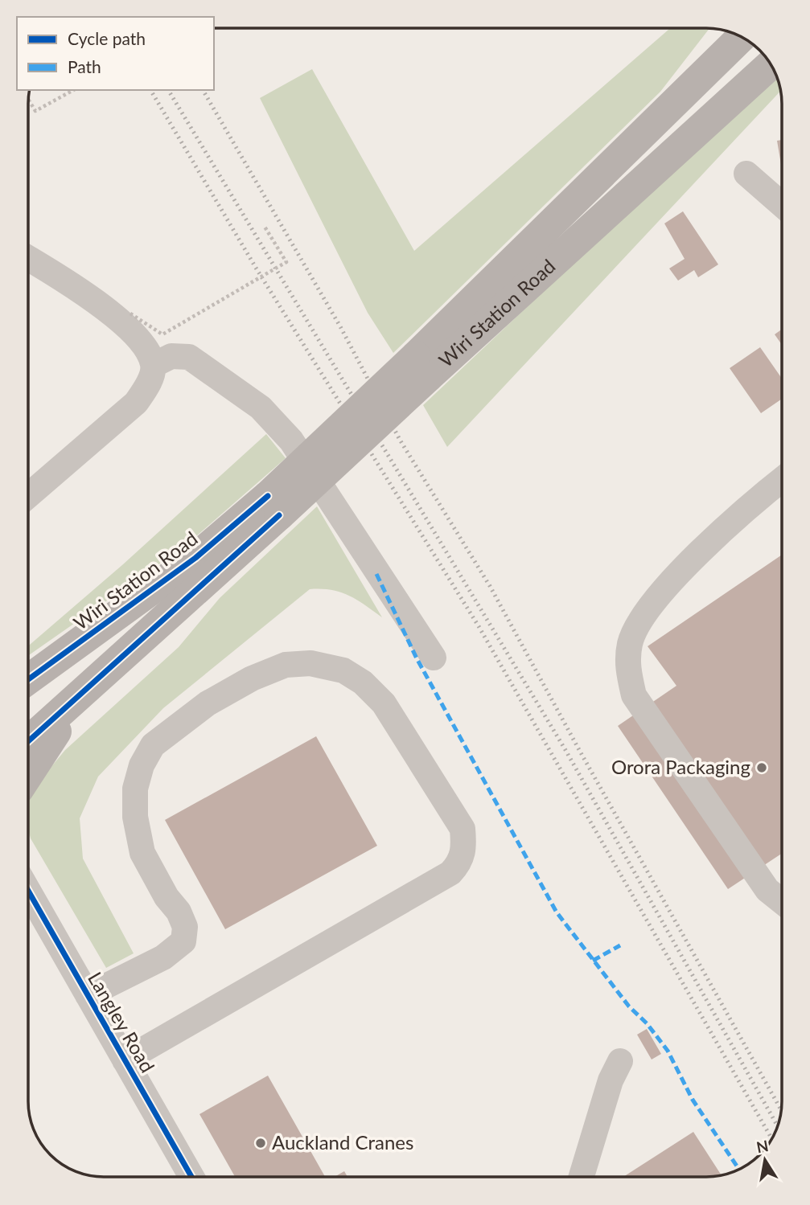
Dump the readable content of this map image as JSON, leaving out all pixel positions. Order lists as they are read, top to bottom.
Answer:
{
  "streets": {
    "main road": ["Wiri Station Road"],
    "street": ["Langley Road"]
  },
  "places": ["Orora Packaging", "Auckland Cranes"],
  "legend": ["Cycle path", "Path"],
  "north": "top"
}
